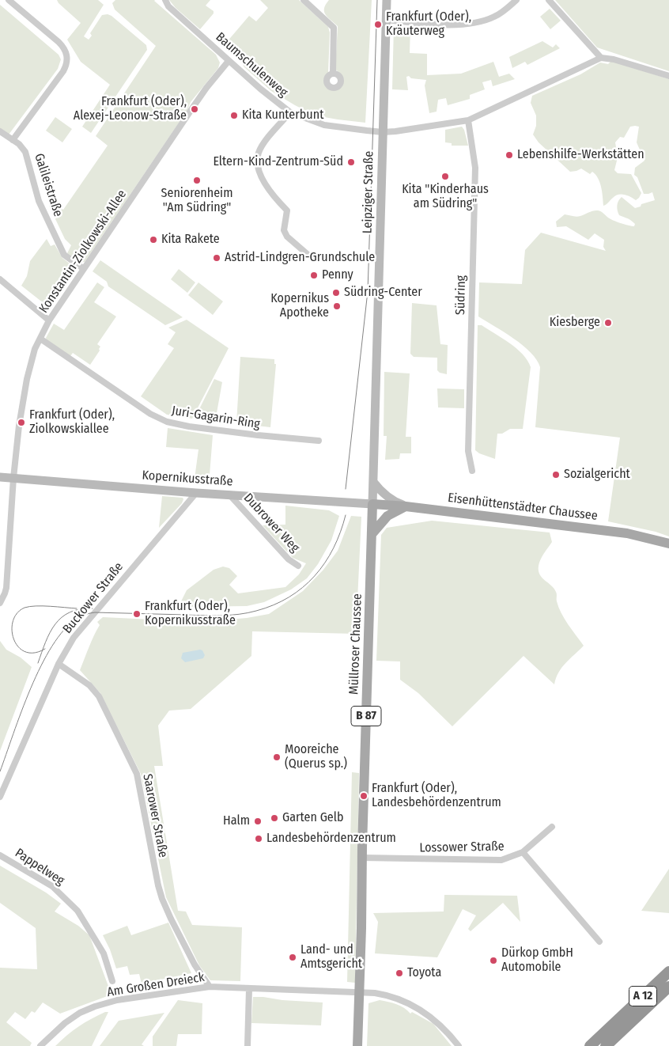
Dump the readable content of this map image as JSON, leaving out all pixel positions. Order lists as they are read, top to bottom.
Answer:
{
  "streets": {
    "highway": ["A 12"],
    "main road": ["Eisenhüttenstädter Chaussee", "Müllroser Chaussee", "B 87"],
    "street": [
      "Baumschulenweg",
      "Galileistraße",
      "Leipziger Straße",
      "Konstantin-Ziolkowski-Allee",
      "Südring",
      "Juri-Gagarin-Ring",
      "Kopernikusstraße",
      "Dubrower Weg",
      "Buckower Straße",
      "Saarower Straße",
      "Lossower Straße",
      "Pappelweg",
      "Am Großen Dreieck"
    ]
  },
  "crossings": [
    ["Baumschulenweg", "Leipziger Straße"],
    ["Baumschulenweg", "Konstantin-Ziolkowski-Allee"],
    ["Galileistraße", "Konstantin-Ziolkowski-Allee"],
    ["Leipziger Straße", "Kopernikusstraße"],
    ["Leipziger Straße", "Eisenhüttenstädter Chaussee"],
    ["Leipziger Straße", "Müllroser Chaussee"],
    ["Konstantin-Ziolkowski-Allee", "Juri-Gagarin-Ring"],
    ["Konstantin-Ziolkowski-Allee", "Kopernikusstraße"],
    ["Kopernikusstraße", "Eisenhüttenstädter Chaussee"],
    ["Kopernikusstraße", "Dubrower Weg"],
    ["Kopernikusstraße", "Buckower Straße"],
    ["Kopernikusstraße", "Müllroser Chaussee"],
    ["Eisenhüttenstädter Chaussee", "Müllroser Chaussee"],
    ["Buckower Straße", "Saarower Straße"],
    ["Müllroser Chaussee", "Lossower Straße"],
    ["Müllroser Chaussee", "Am Großen Dreieck"],
    ["Saarower Straße", "Am Großen Dreieck"]
  ],
  "places": [
    "Frankfurt (Oder), Kräuterweg",
    "Frankfurt (Oder), Alexej-Leonow-Straße",
    "Kita Kunterbunt",
    "Lebenshilfe-Werkstätten",
    "Eltern-Kind-Zentrum-Süd",
    "Kita \"Kinderhaus am Südring\"",
    "Seniorenheim \"Am Südring\"",
    "Kita Rakete",
    "Astrid-Lindgren-Grundschule",
    "Penny",
    "Südring-Center",
    "Kopernikus Apotheke",
    "Kiesberge",
    "Frankfurt (Oder), Ziolkowskiallee",
    "Sozialgericht",
    "Frankfurt (Oder), Kopernikusstraße",
    "Mooreiche (Querus sp.)",
    "Frankfurt (Oder), Landesbehördenzentrum",
    "Garten Gelb",
    "Halm",
    "Landesbehördenzentrum",
    "Land- und Amtsgericht",
    "Dürkop GmbH Automobile",
    "Toyota"
  ]
}
